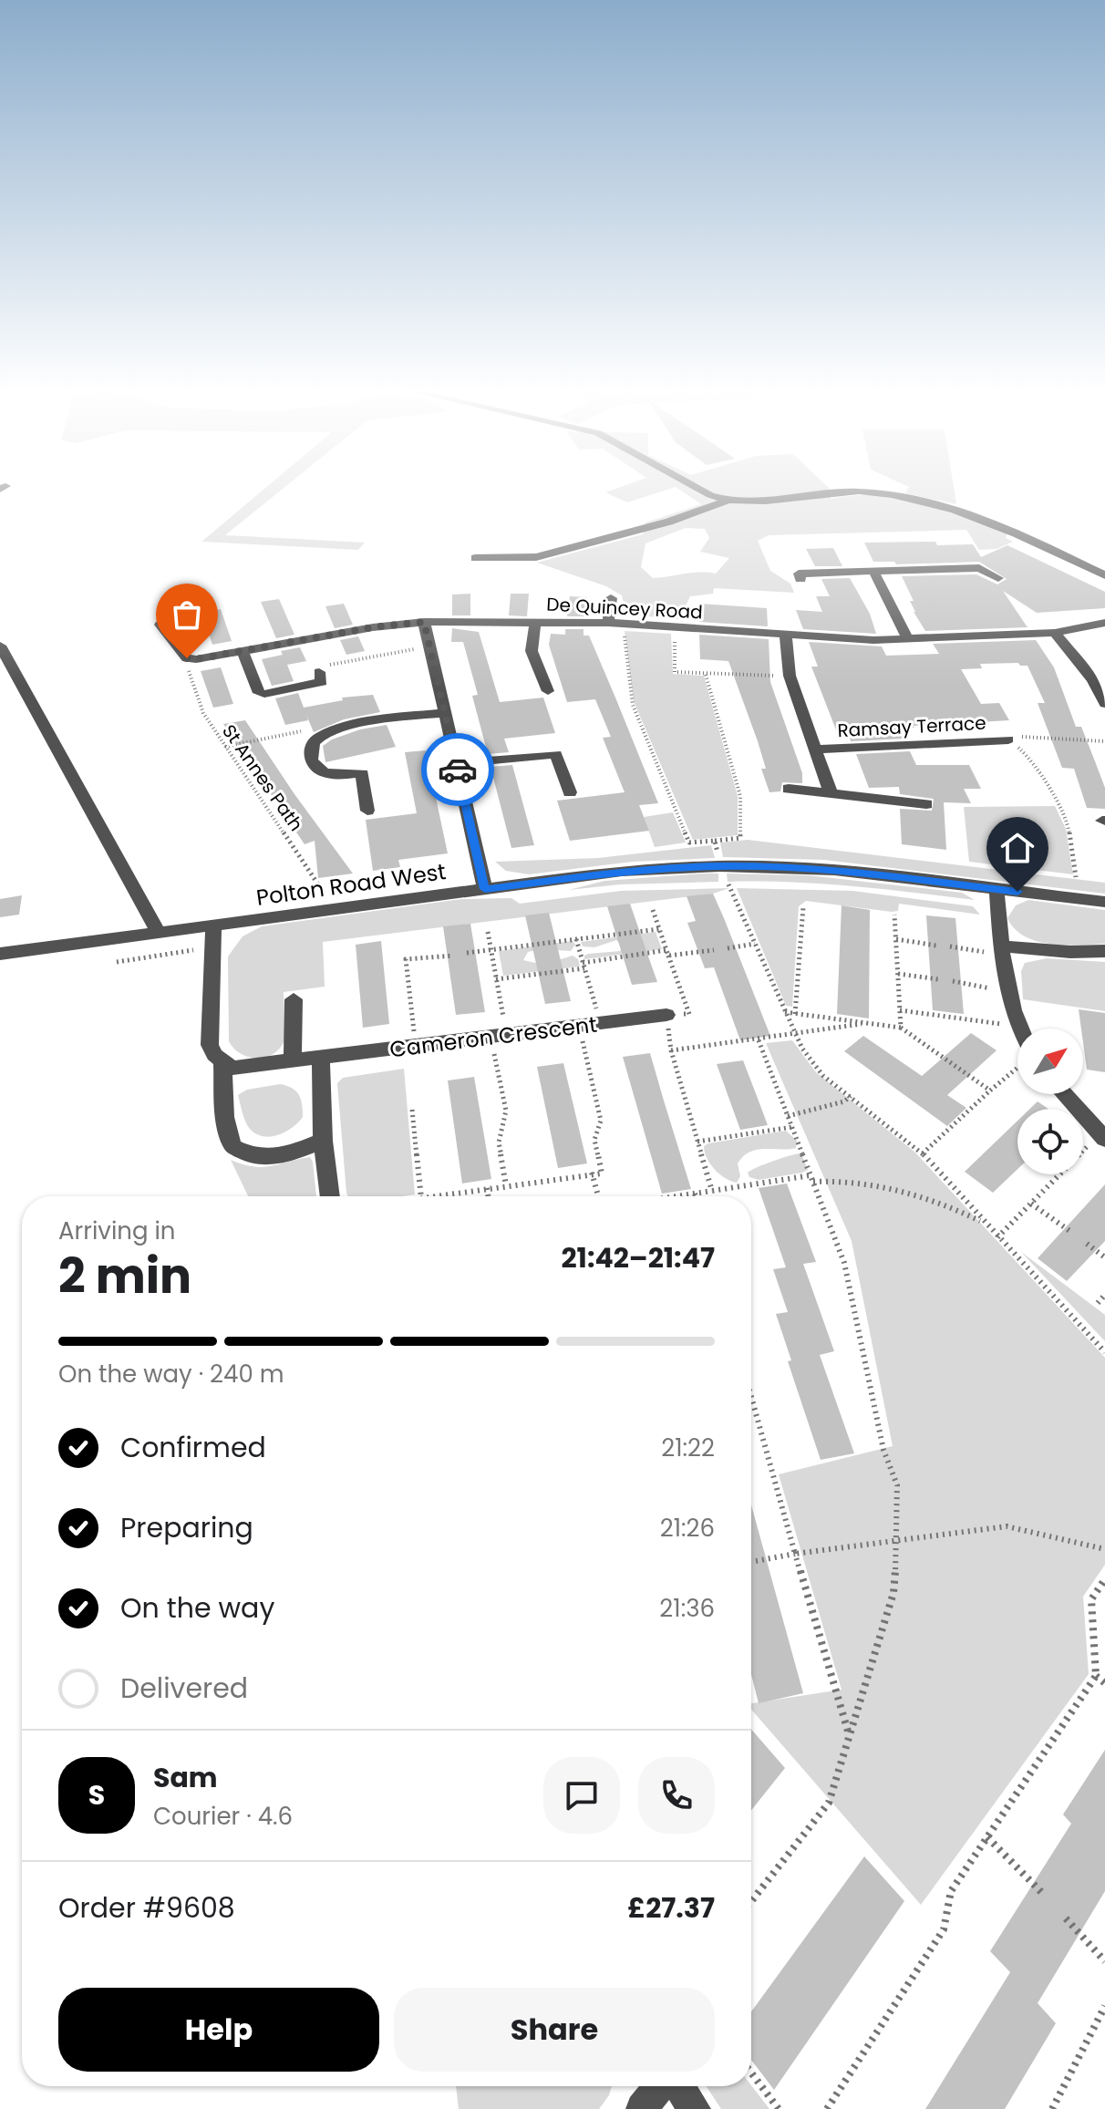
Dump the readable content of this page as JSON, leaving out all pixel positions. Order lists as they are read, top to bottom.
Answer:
{
  "streets": {
    "street": [
      "De Quincey Road",
      "Ramsay Terrace",
      "Polton Road West",
      "Cameron Crescent"
    ],
    "path": ["St Annes Path"]
  },
  "crossings": [
    ["De Quincey Road", "St Annes Path"],
    ["St Annes Path", "Polton Road West"]
  ],
  "north": "top right",
  "page": {
    "heading": ["2 min", "Arriving in", "21:42–21:47"],
    "panel": [
      "Sam",
      "Courier · 4.6",
      "Order #9608",
      "£27.37"
    ],
    "bar": "On the way · 240 m",
    "list": [
      ["Confirmed", "21:22"],
      ["Preparing", "21:26"],
      ["On the way", "21:36"],
      "Delivered"
    ],
    "round": "S",
    "buttons": ["Help", "Share"]
  }
}
